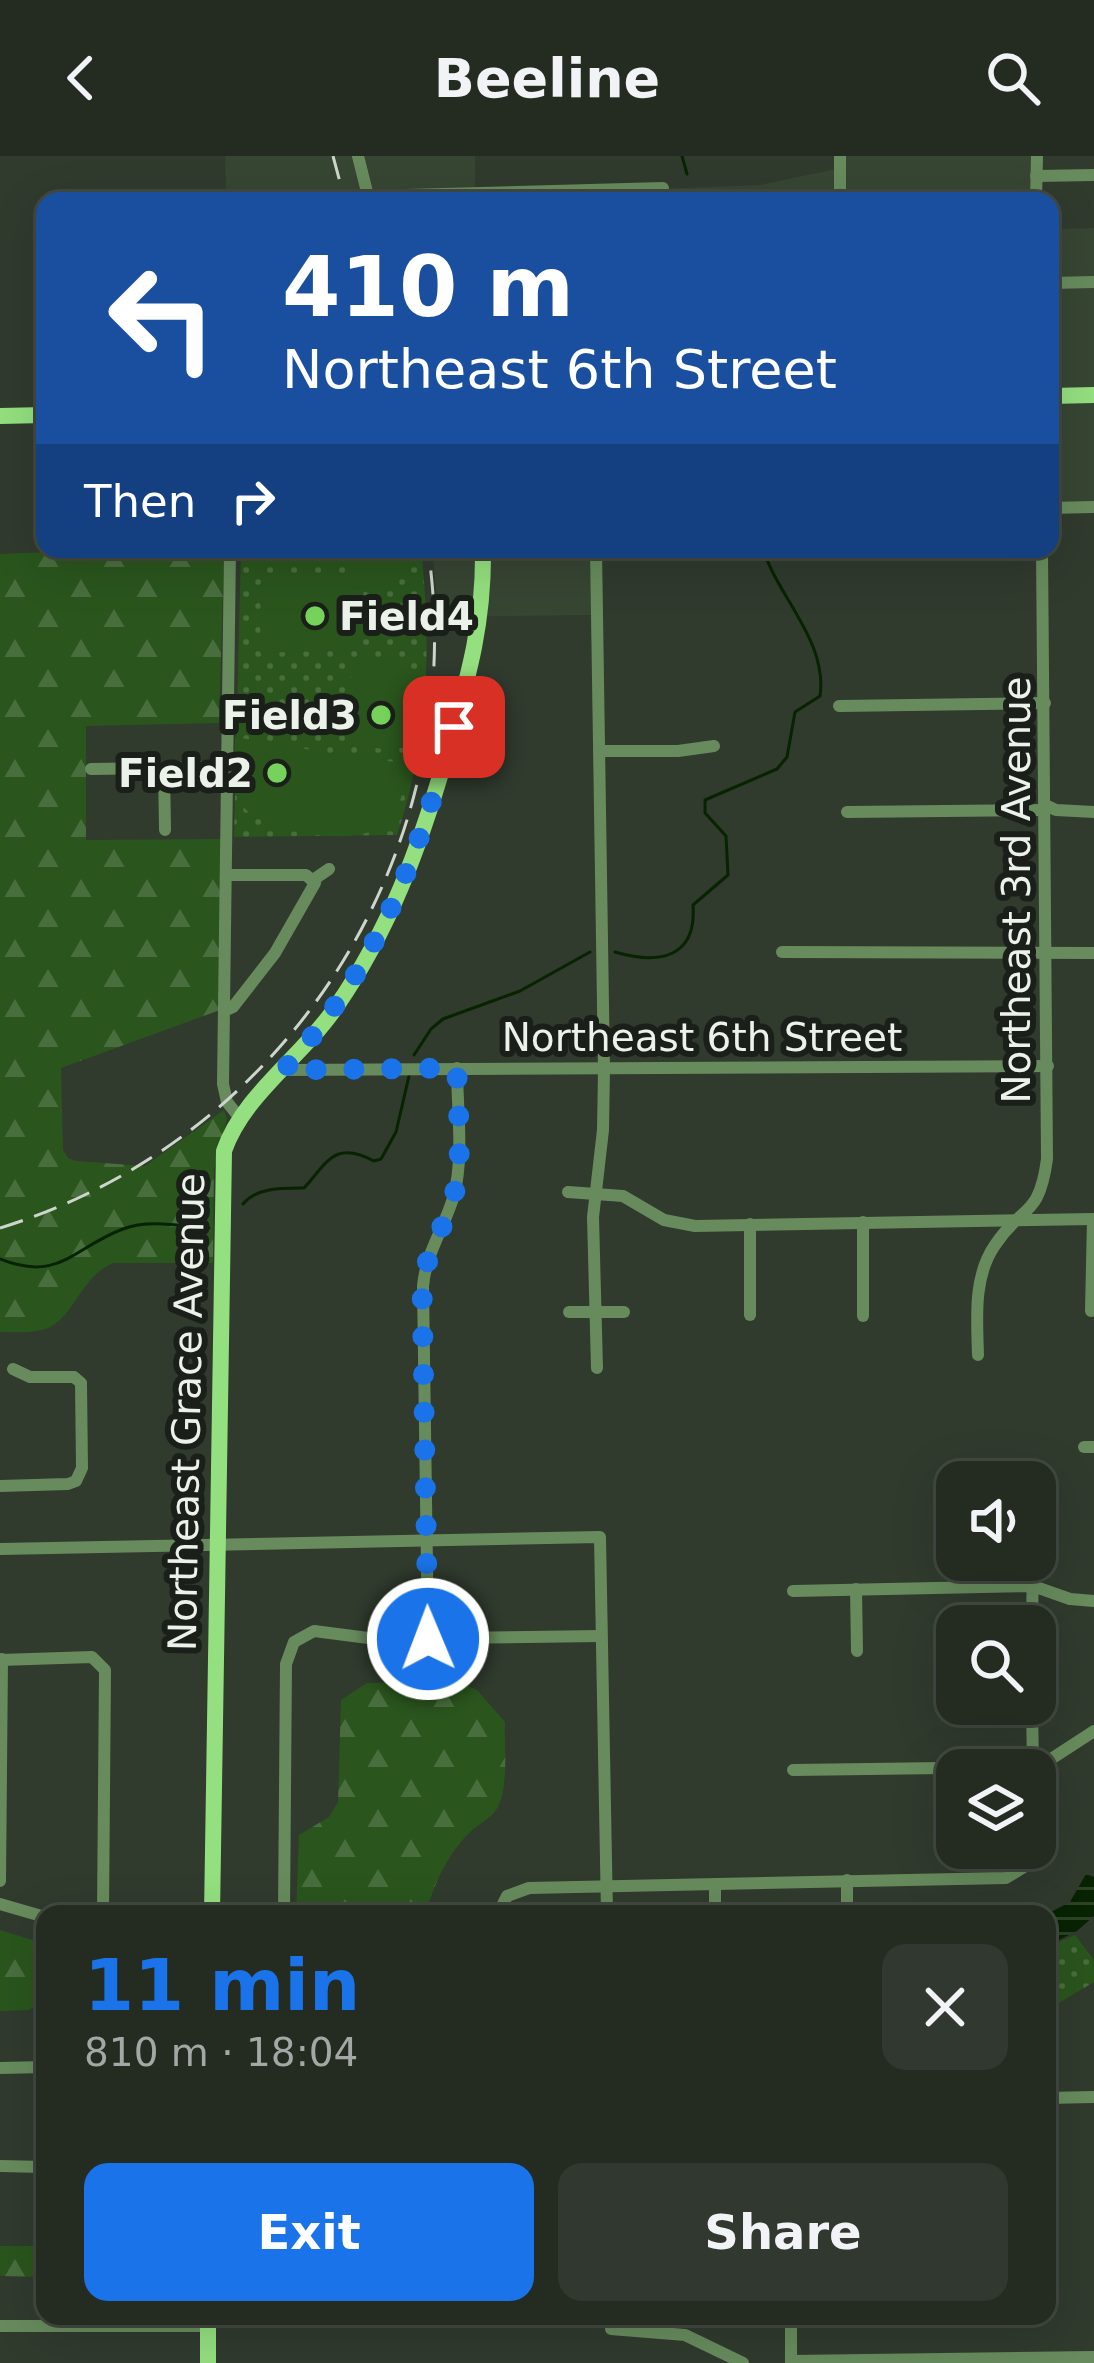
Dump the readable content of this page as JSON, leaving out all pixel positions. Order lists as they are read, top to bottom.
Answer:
{
  "streets": {
    "main road": ["Northeast Grace Avenue"],
    "street": ["Northeast 3rd Avenue", "Northeast 6th Street"]
  },
  "crossings": [
    ["Northeast 3rd Avenue", "Northeast 6th Street"],
    ["Northeast 6th Street", "Northeast Grace Avenue"]
  ],
  "places": ["Field4", "Field3", "Field2"],
  "page": {
    "header": "Beeline",
    "turn": ["410 m", "Northeast 6th Street"],
    "then": "Then",
    "heading": ["11 min", "810 m · 18:04"],
    "buttons": ["Exit", "Share"]
  }
}
